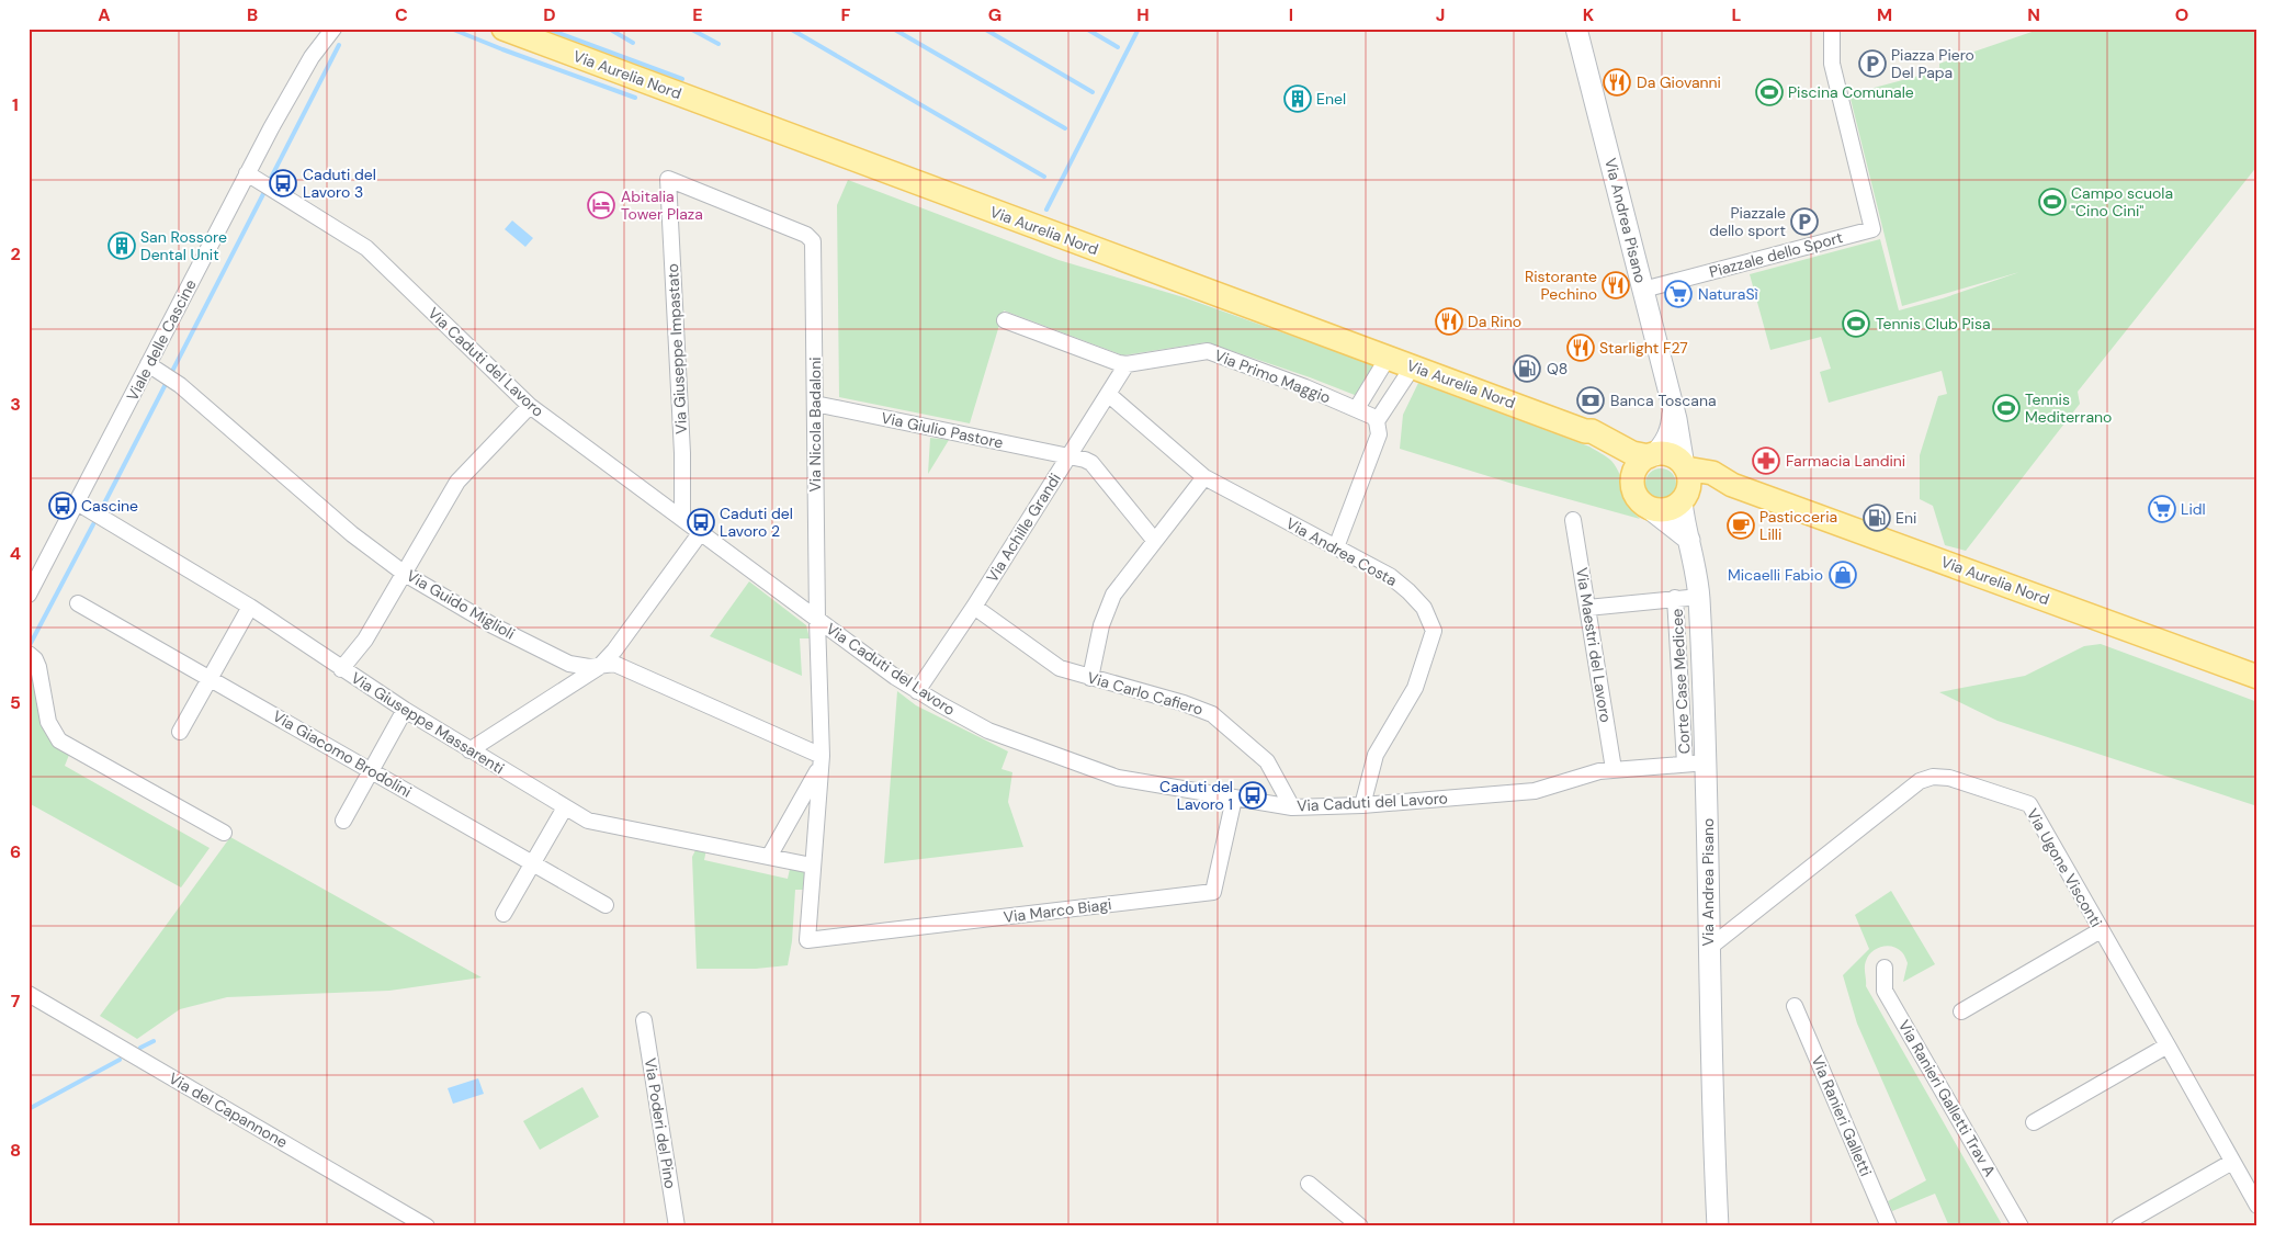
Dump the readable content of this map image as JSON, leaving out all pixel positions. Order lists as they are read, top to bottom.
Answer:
{
  "streets": {
    "main road": ["Via Aurelia Nord"],
    "street": [
      "Via Andrea Pisano",
      "Piazzale dello Sport",
      "Viale delle Cascine",
      "Via Giuseppe Impastato",
      "Via Caduti del Lavoro",
      "Via Primo Maggio",
      "Via Nicola Badaloni",
      "Via Giulio Pastore",
      "Via Achille Grandi",
      "Via Andrea Costa",
      "Via Guido Miglioli",
      "Via Maestri del Lavoro",
      "Corte Case Medicee",
      "Via Carlo Cafiero",
      "Via Giuseppe Massarenti",
      "Via Giacomo Brodolini",
      "Via Ugone Visconti",
      "Via Marco Biagi",
      "Via Ranieri Galletti Trav A",
      "Via del Capannone",
      "Via Ranieri Galletti",
      "Via Poderi del Pino"
    ]
  },
  "crossings": [
    ["Via Aurelia Nord", "Via Andrea Pisano"],
    ["Via Andrea Pisano", "Piazzale dello Sport"],
    ["Via Andrea Pisano", "Via Caduti del Lavoro"],
    ["Via Andrea Pisano", "Corte Case Medicee"],
    ["Via Andrea Pisano", "Via Ugone Visconti"],
    ["Viale delle Cascine", "Via Caduti del Lavoro"],
    ["Viale delle Cascine", "Via Guido Miglioli"],
    ["Viale delle Cascine", "Via Giuseppe Massarenti"],
    ["Via Giuseppe Impastato", "Via Caduti del Lavoro"],
    ["Via Giuseppe Impastato", "Via Nicola Badaloni"],
    ["Via Caduti del Lavoro", "Via Nicola Badaloni"],
    ["Via Caduti del Lavoro", "Via Achille Grandi"],
    ["Via Caduti del Lavoro", "Via Andrea Costa"],
    ["Via Caduti del Lavoro", "Via Maestri del Lavoro"],
    ["Via Caduti del Lavoro", "Corte Case Medicee"],
    ["Via Caduti del Lavoro", "Via Carlo Cafiero"],
    ["Via Caduti del Lavoro", "Via Marco Biagi"],
    ["Via Primo Maggio", "Via Achille Grandi"],
    ["Via Nicola Badaloni", "Via Giulio Pastore"],
    ["Via Nicola Badaloni", "Via Guido Miglioli"],
    ["Via Nicola Badaloni", "Via Giuseppe Massarenti"],
    ["Via Nicola Badaloni", "Via Marco Biagi"],
    ["Via Giulio Pastore", "Via Achille Grandi"],
    ["Via Achille Grandi", "Via Andrea Costa"],
    ["Via Achille Grandi", "Via Carlo Cafiero"],
    ["Via Maestri del Lavoro", "Corte Case Medicee"]
  ],
  "places": {
    "parking": ["Piazza Piero Del Papa", "Piazzale dello sport"],
    "restaurant": [
      "Da Giovanni",
      "Ristorante Pechino",
      "Da Rino",
      "Starlight F27"
    ],
    "sports": [
      "Piscina Comunale",
      "Campo scuola \"Cino Cini\"",
      "Tennis Club Pisa",
      "Tennis Mediterrano"
    ],
    "building": ["Enel", "San Rossore Dental Unit"],
    "bus stop": [
      "Caduti del Lavoro 3",
      "Cascine",
      "Caduti del Lavoro 2",
      "Caduti del Lavoro 1"
    ],
    "hotel": ["Abitalia Tower Plaza"],
    "supermarket": ["NaturaSì", "Lidl"],
    "fuel station": ["Q8", "Eni"],
    "bank": ["Banca Toscana"],
    "pharmacy": ["Farmacia Landini"],
    "cafe": ["Pasticceria Lilli"],
    "shop": ["Micaelli Fabio"]
  },
  "grid": {
    "columns": [
      "A",
      "B",
      "C",
      "D",
      "E",
      "F",
      "G",
      "H",
      "I",
      "J",
      "K",
      "L",
      "M",
      "N",
      "O"
    ],
    "rows": [
      "1",
      "2",
      "3",
      "4",
      "5",
      "6",
      "7",
      "8"
    ]
  }
}
